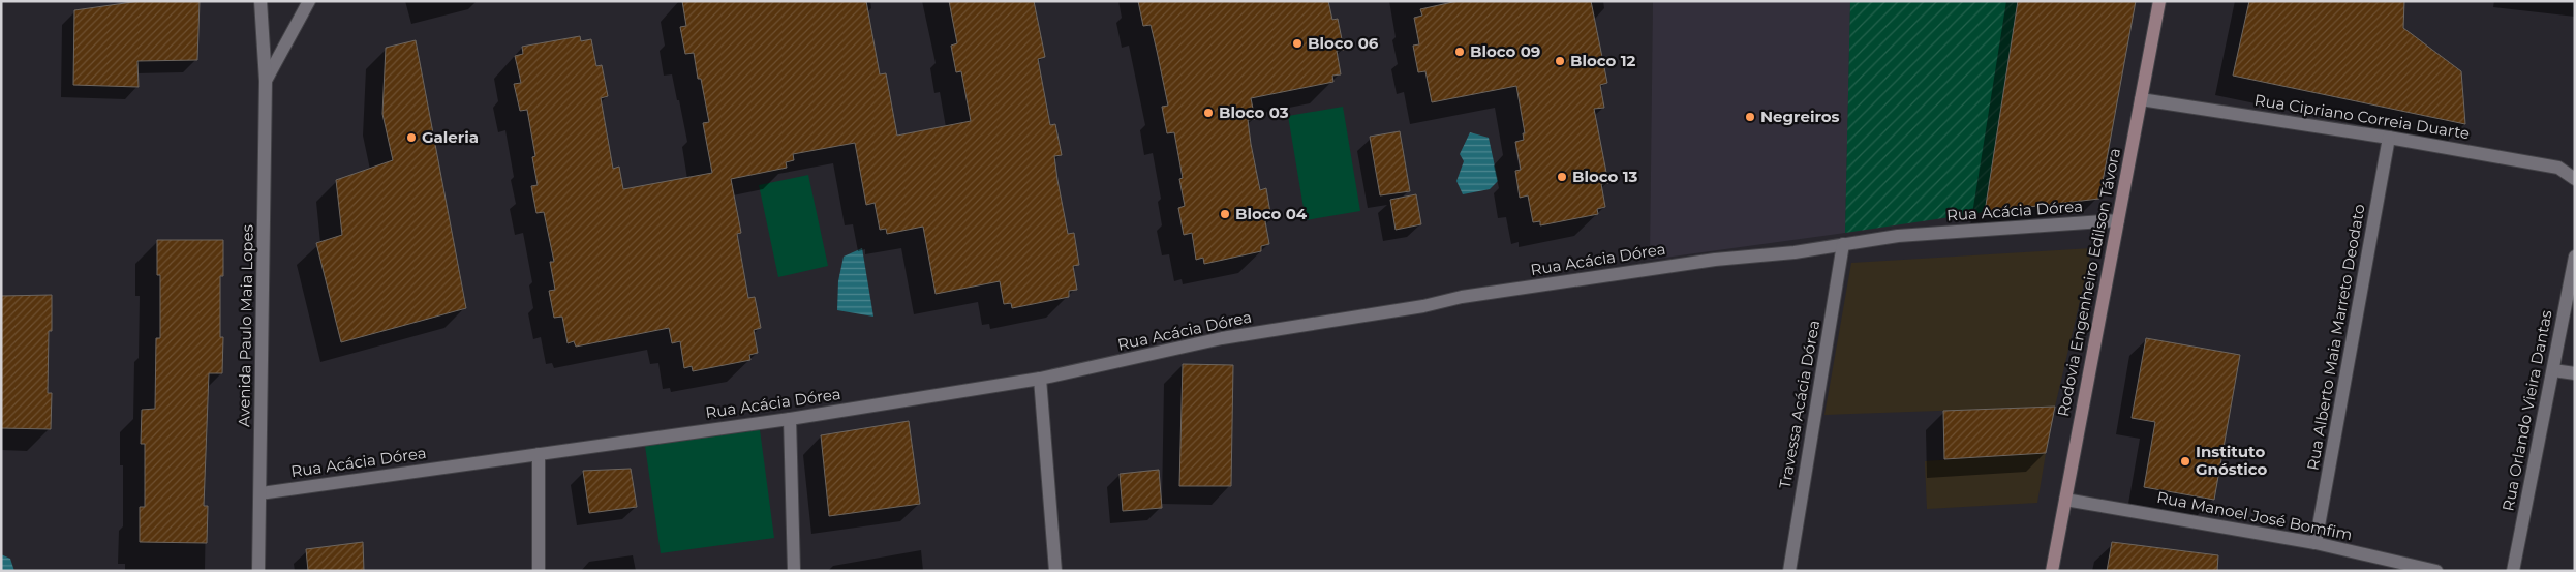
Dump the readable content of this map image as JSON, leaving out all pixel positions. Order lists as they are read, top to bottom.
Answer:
{
  "streets": {
    "main road": ["Rodovia Engenheiro Edilson Távora"],
    "street": [
      "Rua Cipriano Correia Duarte",
      "Rua Acácia Dórea",
      "Avenida Paulo Maia Lopes",
      "Rua Alberto Maia Marreto Deodato",
      "Travessa Acácia Dórea",
      "Rua Orlando Vieira Dantas",
      "Rua Manoel José Bomfim"
    ]
  },
  "crossings": [
    ["Rua Cipriano Correia Duarte", "Rodovia Engenheiro Edilson Távora"],
    ["Rua Cipriano Correia Duarte", "Rua Alberto Maia Marreto Deodato"],
    ["Rua Acácia Dórea", "Rodovia Engenheiro Edilson Távora"],
    ["Rua Acácia Dórea", "Avenida Paulo Maia Lopes"],
    ["Rua Acácia Dórea", "Travessa Acácia Dórea"],
    ["Rodovia Engenheiro Edilson Távora", "Rua Manoel José Bomfim"],
    ["Rua Alberto Maia Marreto Deodato", "Rua Manoel José Bomfim"]
  ],
  "places": [
    "Bloco 06",
    "Bloco 09",
    "Bloco 12",
    "Bloco 03",
    "Negreiros",
    "Galeria",
    "Bloco 13",
    "Bloco 04",
    "Instituto Gnóstico"
  ]
}
